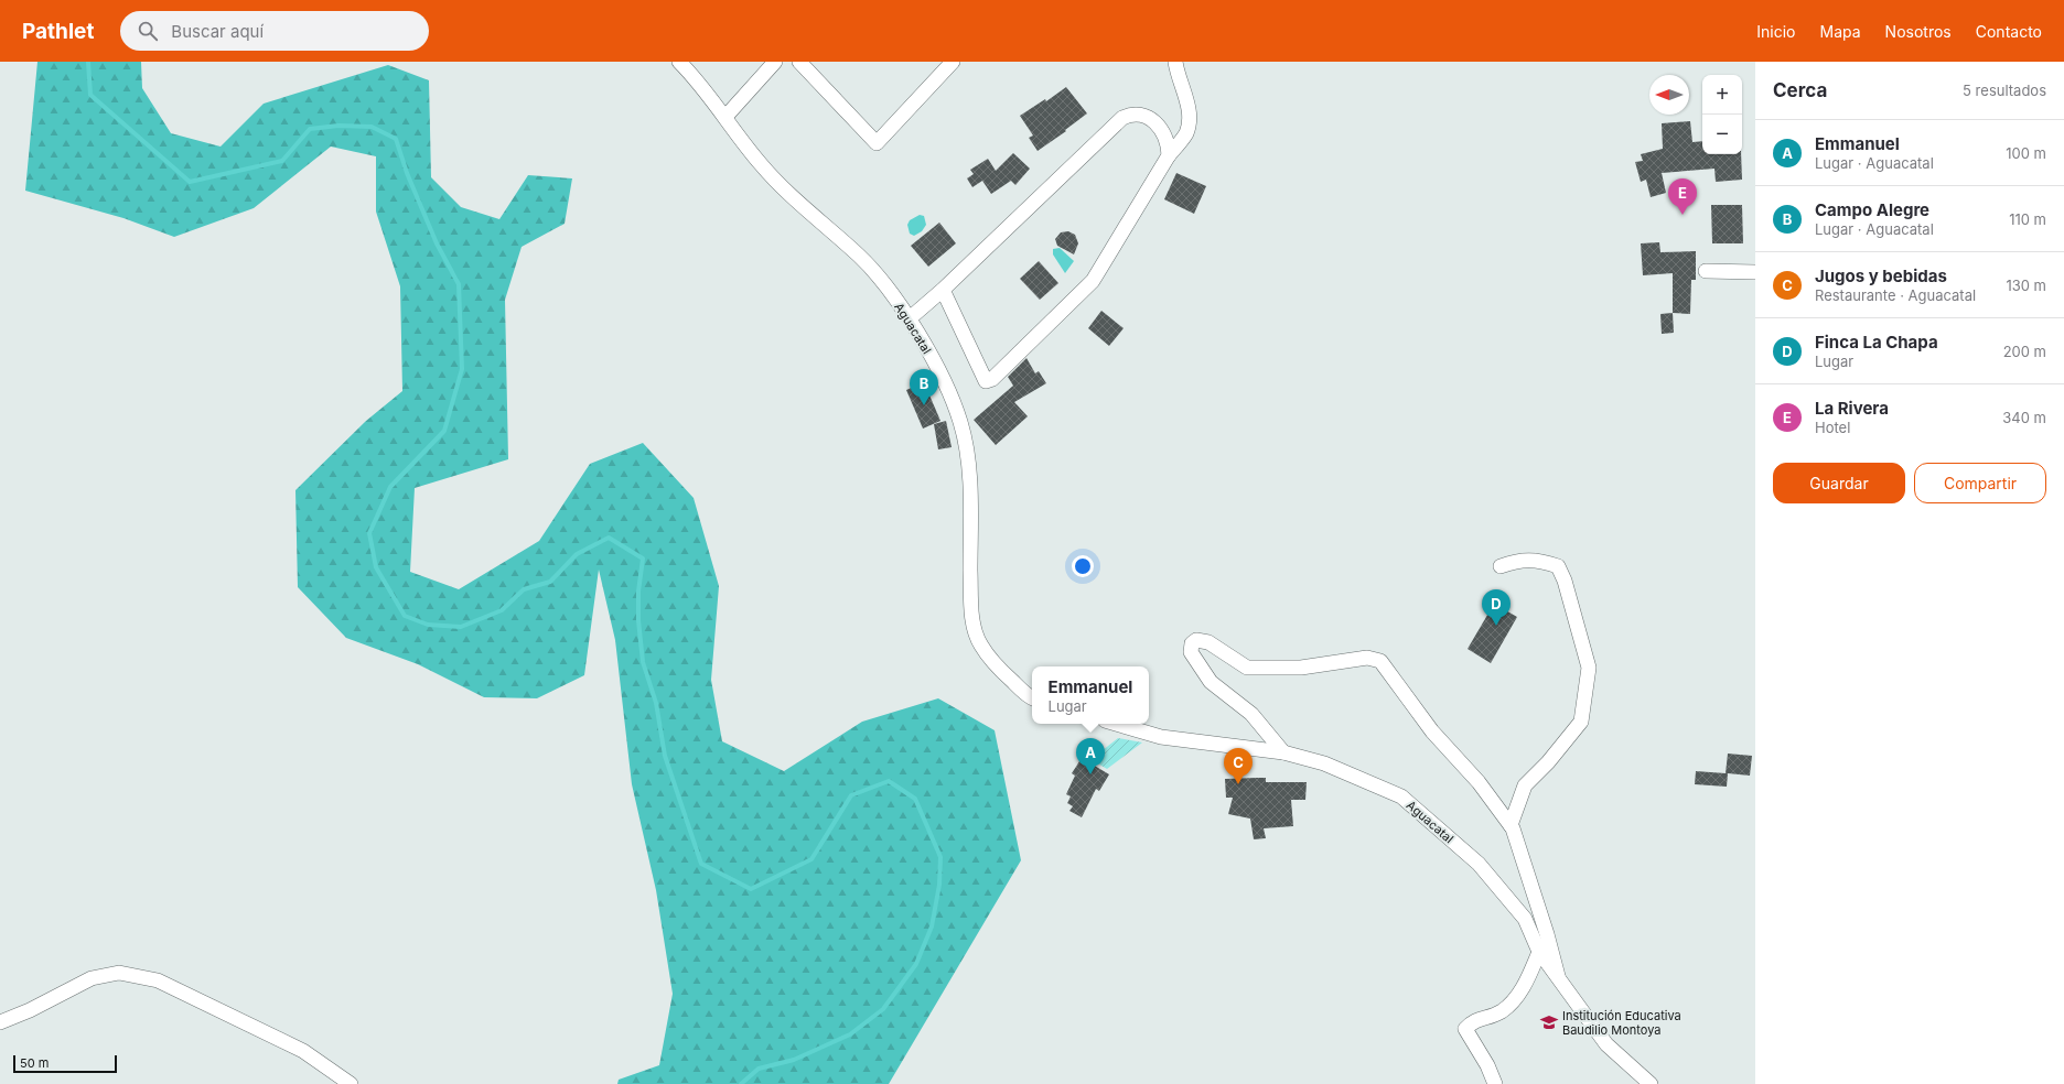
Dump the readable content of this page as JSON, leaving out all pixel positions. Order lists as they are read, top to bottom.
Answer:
{
  "streets": {
    "street": ["Aguacatal"]
  },
  "places": {
    "school or university": ["Institución Educativa Baudilio Montoya"]
  },
  "scale_bar": "50 m",
  "north": "left",
  "page": {
    "header": "Pathlet",
    "search": "Buscar aquí",
    "nav": [
      "Inicio",
      "Mapa",
      "Nosotros",
      "Contacto"
    ],
    "heading": ["Cerca", "5 resultados"],
    "map_buttons": ["+", "−"],
    "list": [
      {
        "mark": "A",
        "name": "Emmanuel",
        "note": "Lugar · Aguacatal",
        "value": "100 m"
      },
      {
        "mark": "B",
        "name": "Campo Alegre",
        "note": "Lugar · Aguacatal",
        "value": "110 m"
      },
      {
        "mark": "C",
        "name": "Jugos y bebidas",
        "note": "Restaurante · Aguacatal",
        "value": "130 m"
      },
      {
        "mark": "D",
        "name": "Finca La Chapa",
        "note": "Lugar",
        "value": "200 m"
      },
      {
        "mark": "E",
        "name": "La Rivera",
        "note": "Hotel",
        "value": "340 m"
      }
    ],
    "pins": [
      "E",
      "B",
      "D",
      "A",
      "C"
    ],
    "buttons": ["Guardar", "Compartir"],
    "popup": ["Emmanuel", "Lugar"],
    "scale": "50 m"
  }
}
